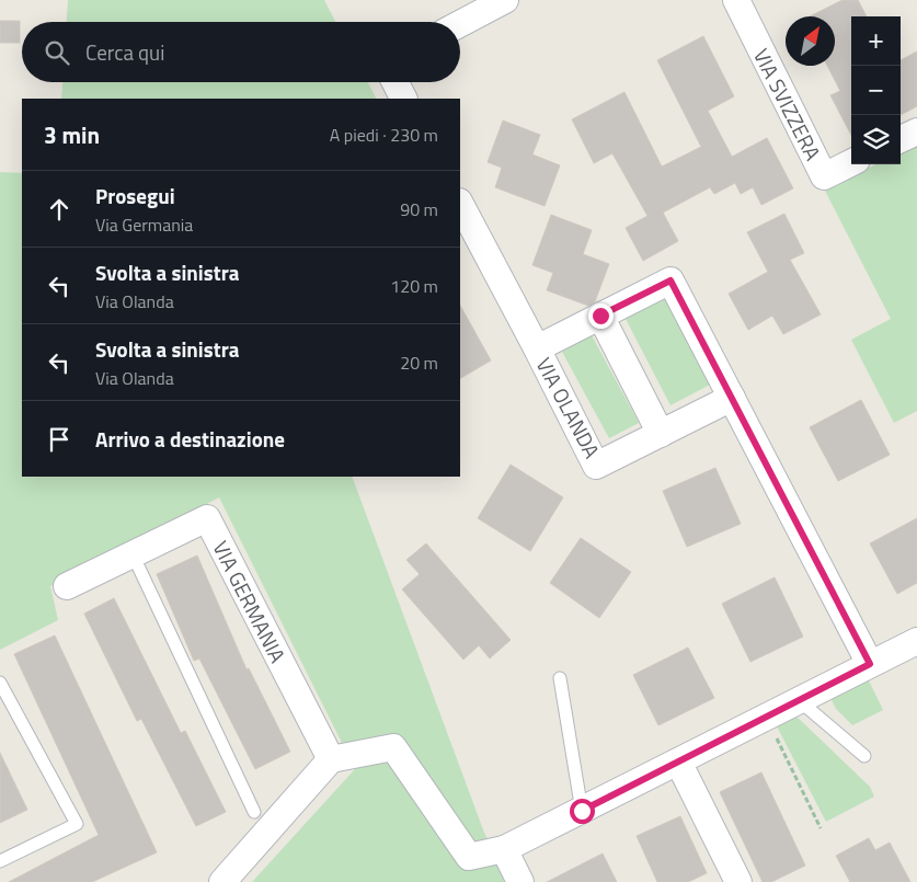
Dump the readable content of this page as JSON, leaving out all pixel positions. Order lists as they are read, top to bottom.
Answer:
{
  "streets": {
    "street": ["VIA SVIZZERA", "VIA OLANDA", "VIA GERMANIA"]
  },
  "north": "top right",
  "page": {
    "map_buttons": ["+", "−"],
    "search": "Cerca qui",
    "heading": ["3 min", "A piedi · 230 m"],
    "list": [
      ["Prosegui", "Via Germania", "90 m"],
      ["Svolta a sinistra", "Via Olanda", "120 m"],
      ["Svolta a sinistra", "Via Olanda", "20 m"],
      "Arrivo a destinazione"
    ]
  }
}
